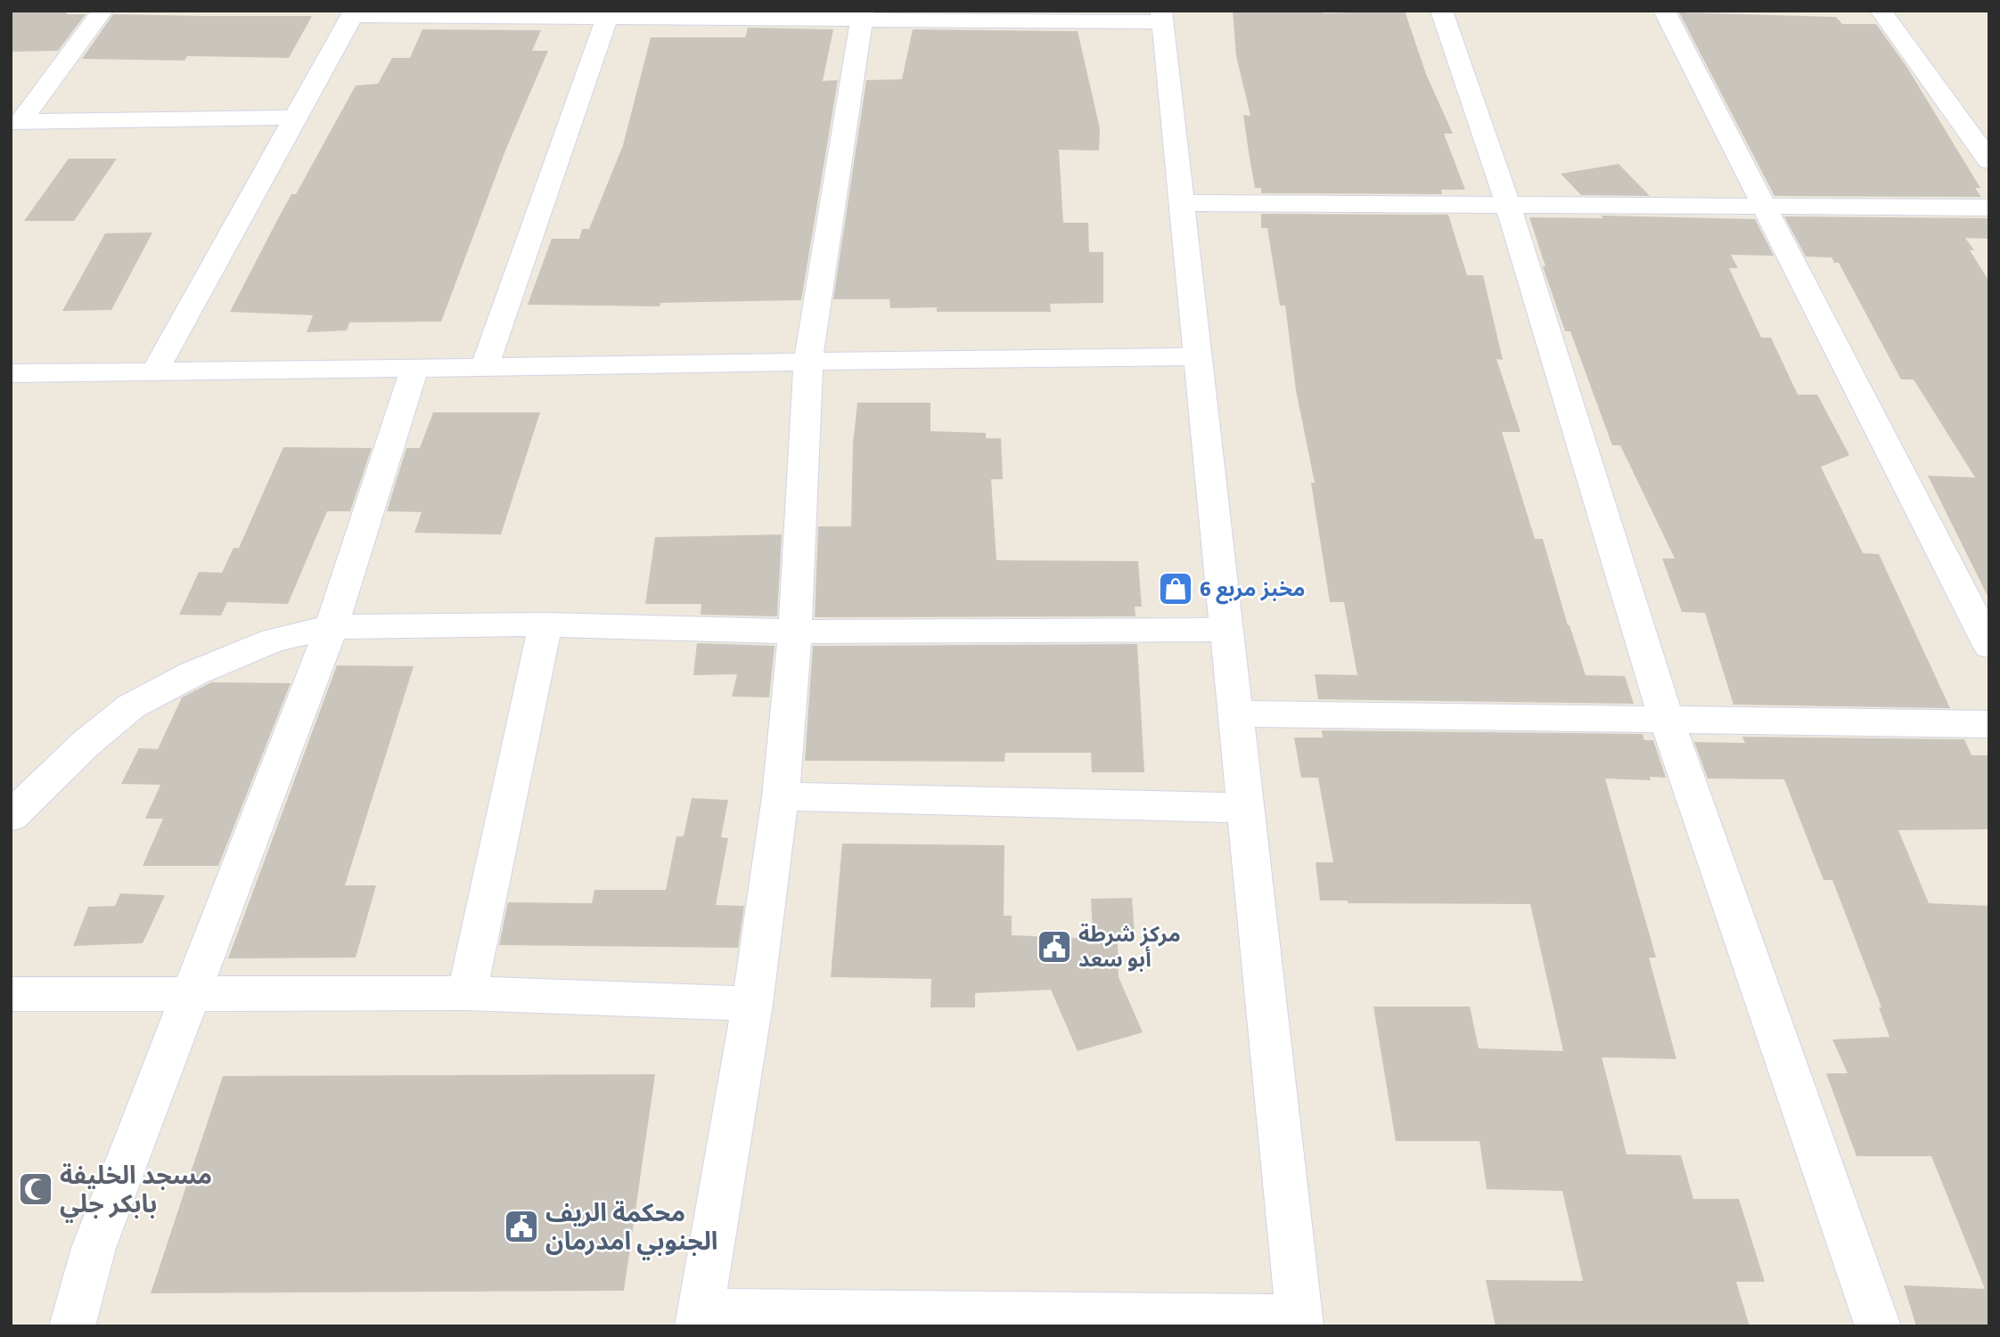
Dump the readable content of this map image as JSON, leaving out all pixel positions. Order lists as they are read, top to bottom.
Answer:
{
  "places": {
    "shop": ["مخبز مربع 6"],
    "public building": ["مركز شرطة أبو سعد", "محكمة الريف الجنوبي امدرمان"],
    "mosque": ["مسجد الخليفة بابكر جلي"]
  }
}
